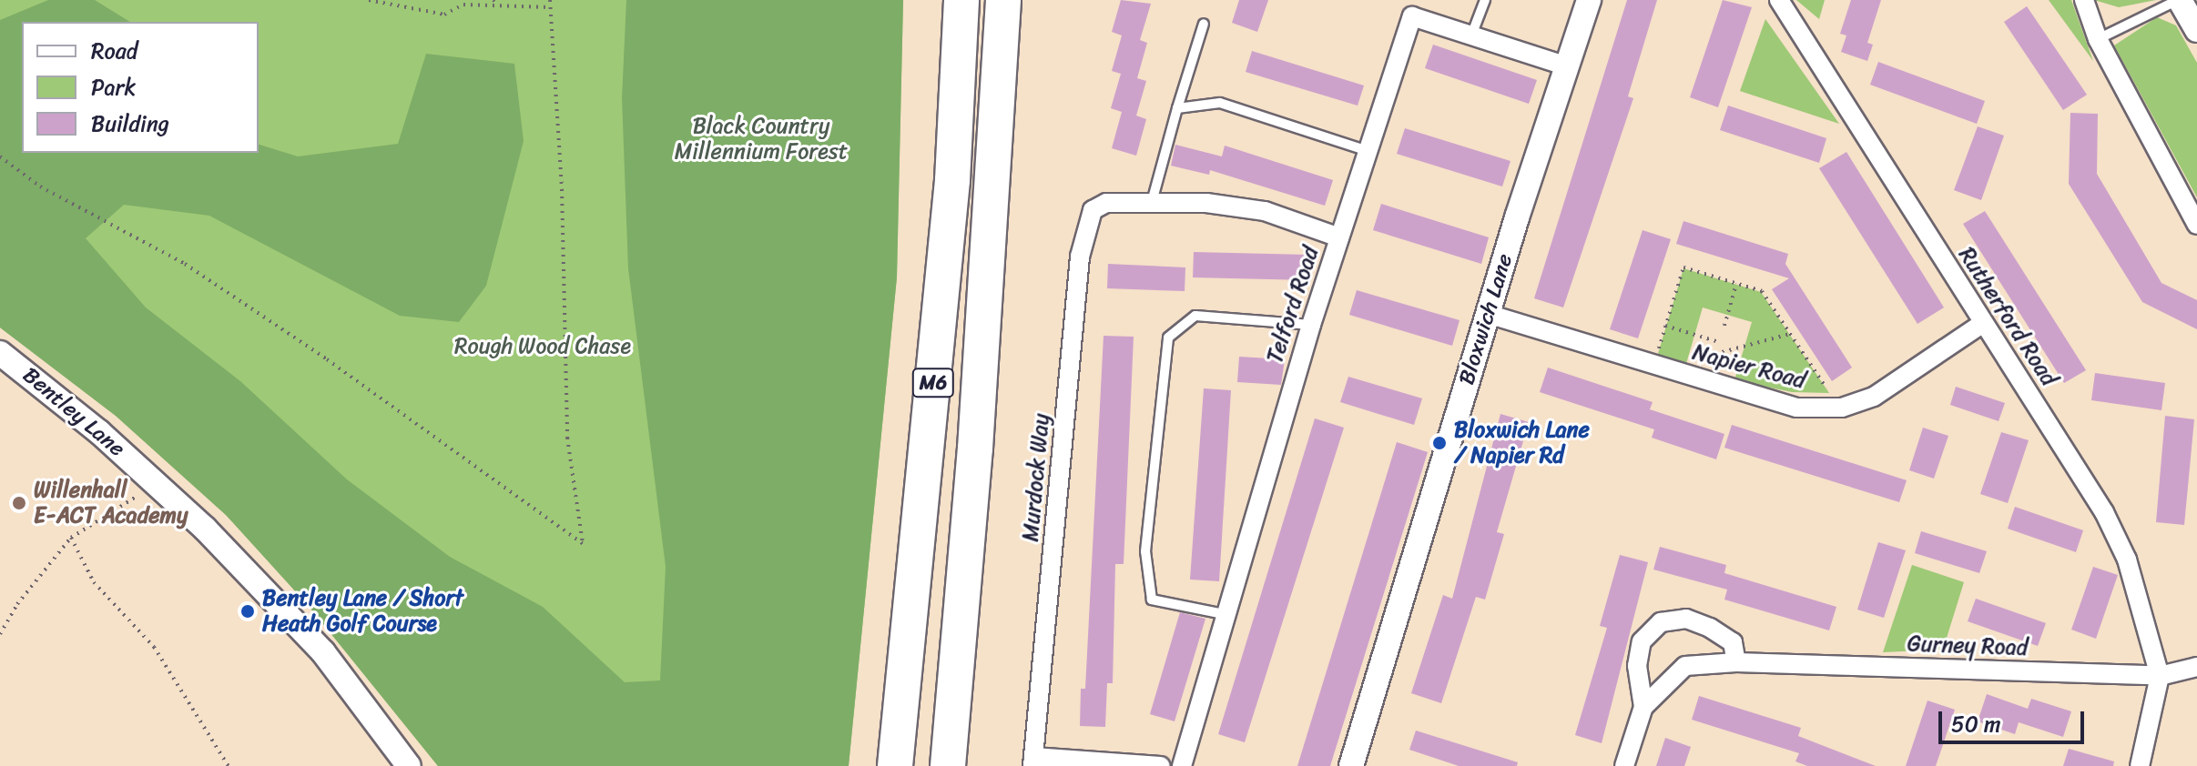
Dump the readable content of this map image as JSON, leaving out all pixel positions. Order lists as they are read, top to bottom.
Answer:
{
  "streets": {
    "highway": ["M6"],
    "street": [
      "Telford Road",
      "Rutherford Road",
      "Bloxwich Lane",
      "Napier Road",
      "Bentley Lane",
      "Murdock Way",
      "Gurney Road"
    ]
  },
  "crossings": [
    ["Telford Road", "Bloxwich Lane"],
    ["Rutherford Road", "Napier Road"],
    ["Rutherford Road", "Gurney Road"],
    ["Bloxwich Lane", "Napier Road"]
  ],
  "parks": ["Black Country Millennium Forest", "Rough Wood Chase"],
  "places": ["Bloxwich Lane / Napier Rd", "Willenhall E-ACT Academy", "Bentley Lane / Short Heath Golf Course"],
  "legend": ["Road", "Park", "Building"],
  "scale_bar": "50 m"
}
